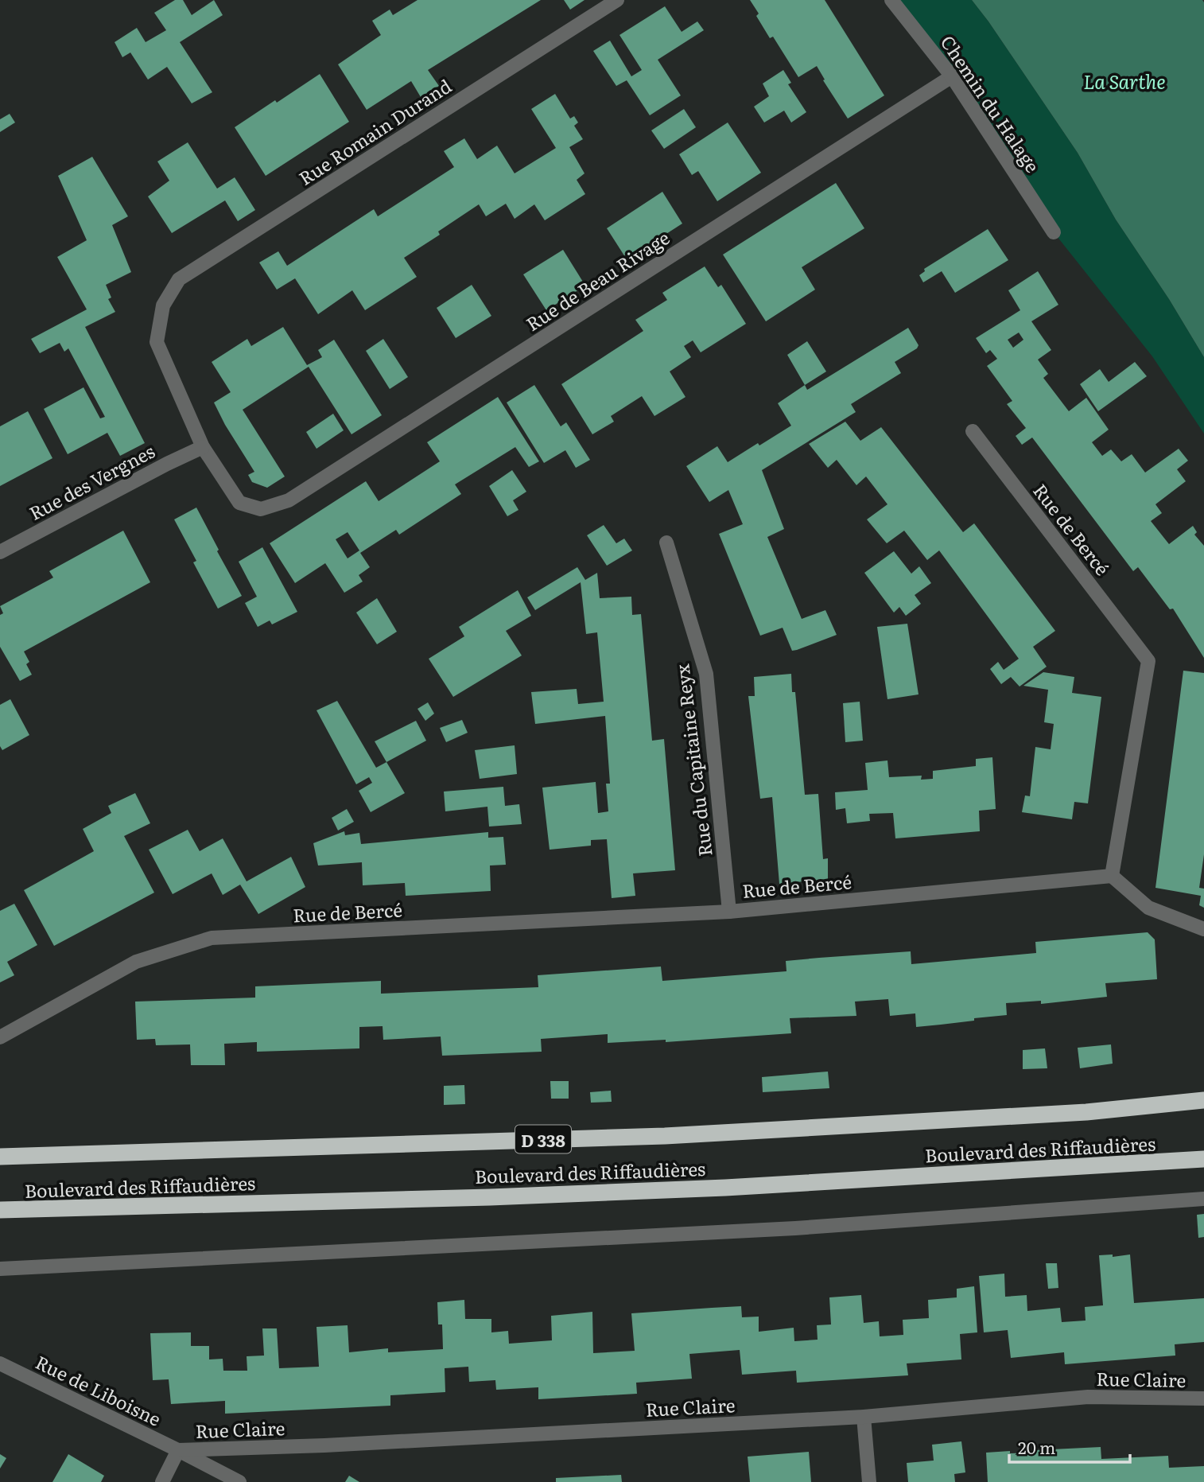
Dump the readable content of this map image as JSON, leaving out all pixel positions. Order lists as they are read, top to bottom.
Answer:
{
  "streets": {
    "highway": ["D 338", "Boulevard des Riffaudières"],
    "street": [
      "Chemin du Halage",
      "Rue Romain Durand",
      "Rue de Beau Rivage",
      "Rue des Vergnes",
      "Rue de Bercé",
      "Rue du Capitaine Reyx",
      "Rue Claire",
      "Rue de Liboisne"
    ]
  },
  "crossings": [
    ["Chemin du Halage", "Rue de Beau Rivage"],
    ["Rue Romain Durand", "Rue de Beau Rivage"],
    ["Rue Romain Durand", "Rue des Vergnes"],
    ["Rue de Beau Rivage", "Rue des Vergnes"],
    ["Rue de Bercé", "Rue du Capitaine Reyx"],
    ["Rue Claire", "Rue de Liboisne"]
  ],
  "water": ["La Sarthe"],
  "scale_bar": "20 m"
}
